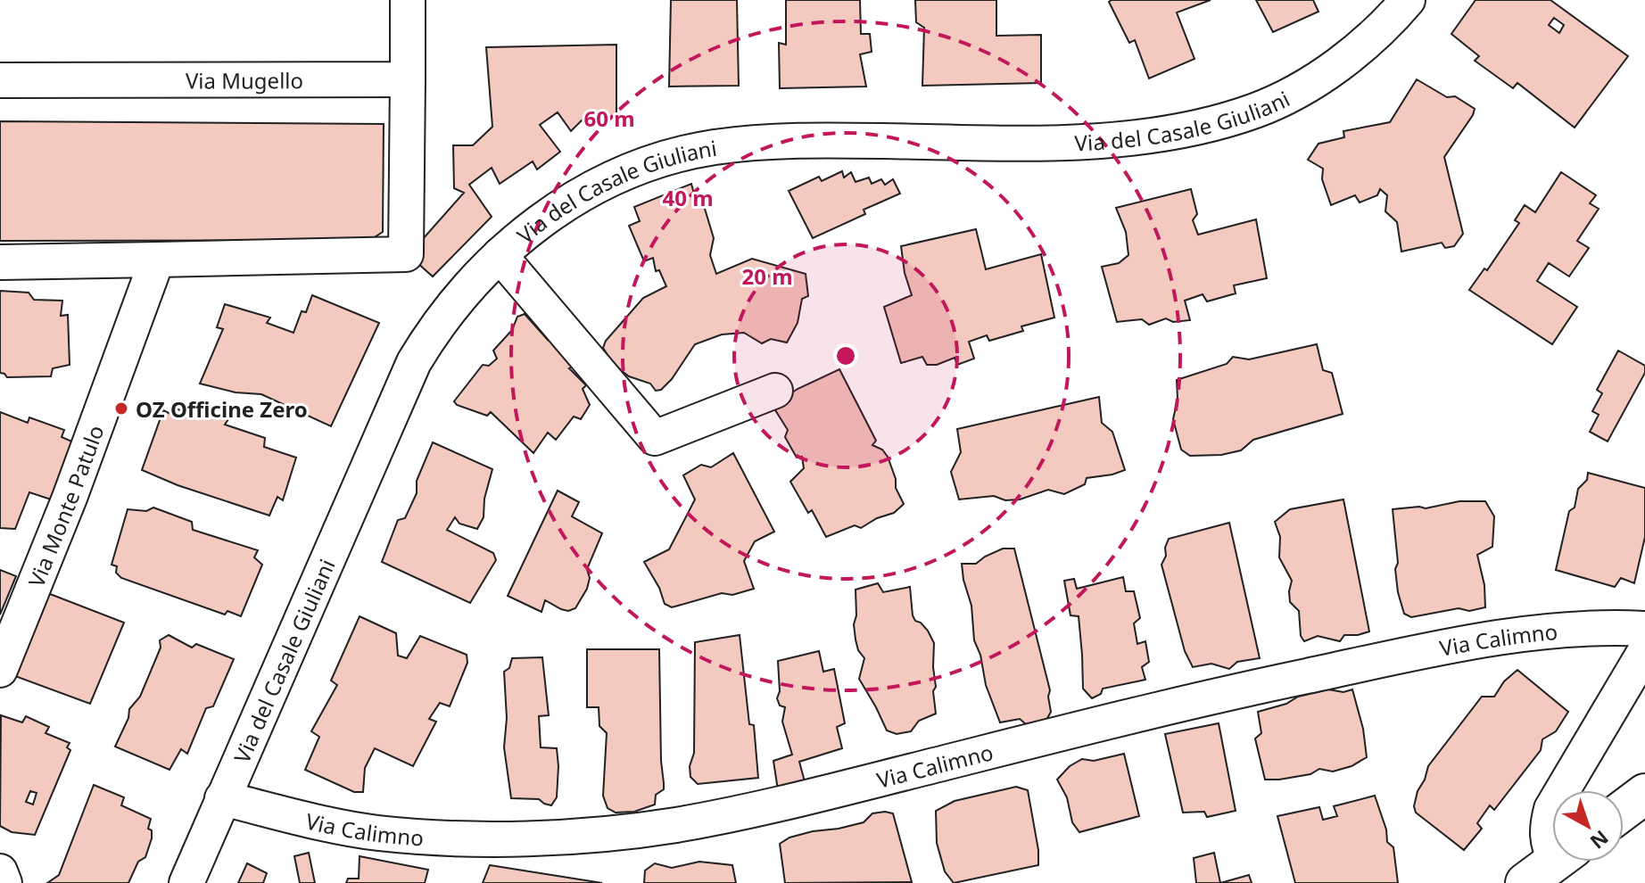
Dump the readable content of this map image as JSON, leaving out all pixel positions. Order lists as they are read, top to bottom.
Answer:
{
  "streets": {
    "street": [
      "Via Mugello",
      "Via del Casale Giuliani",
      "Via Monte Patulo",
      "Via Calimno"
    ]
  },
  "crossings": [
    ["Via del Casale Giuliani", "Via Calimno"]
  ],
  "places": ["OZ Officine Zero"],
  "north": "bottom right",
  "rings": ["60 m", "40 m", "20 m"]
}
